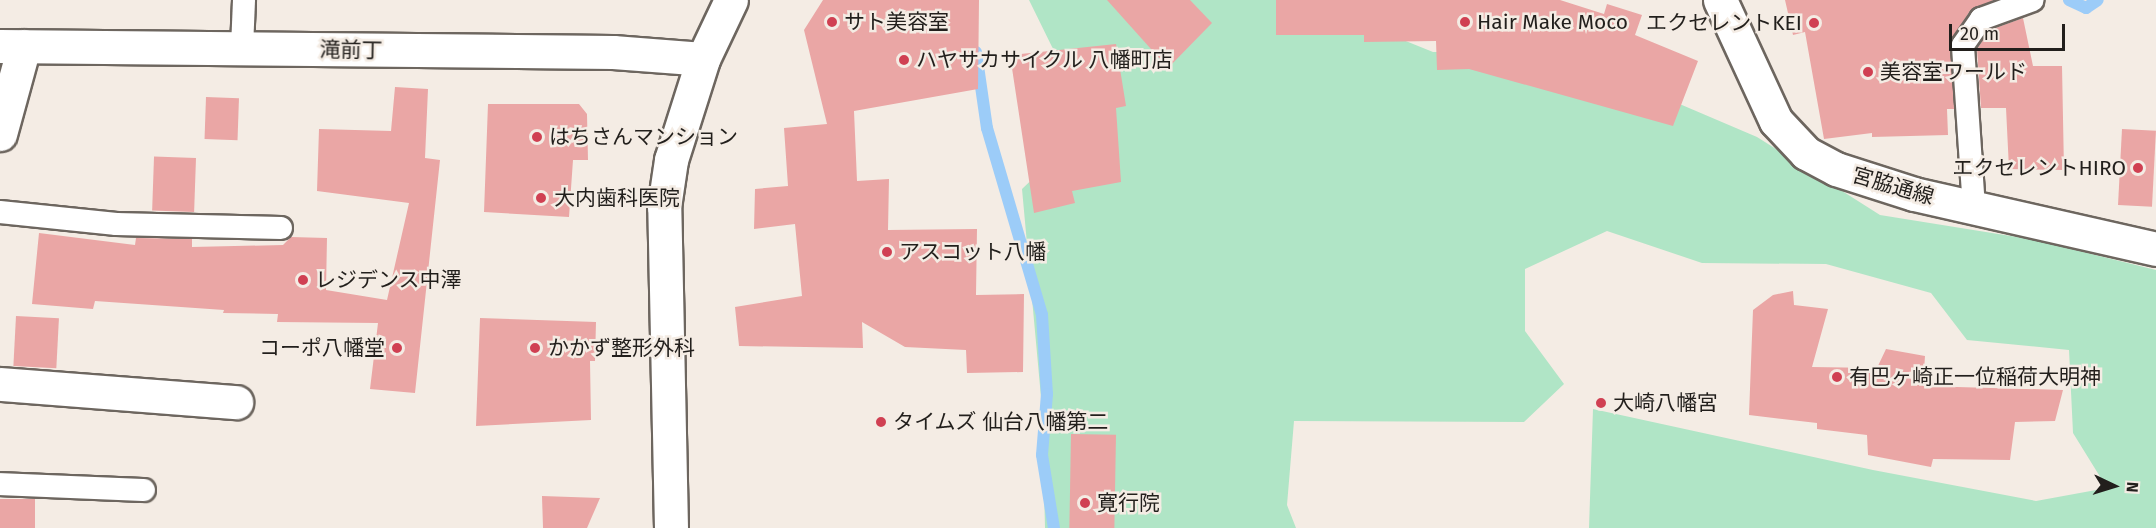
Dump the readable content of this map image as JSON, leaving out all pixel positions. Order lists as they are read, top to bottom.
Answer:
{
  "streets": {
    "street": ["滝前丁", "宮脇通線"]
  },
  "places": [
    "サト美容室",
    "Hair Make Moco",
    "エクセレントKEI",
    "ハヤサカサイクル 八幡町店",
    "美容室ワールド",
    "はちさんマンション",
    "エクセレントHIRO",
    "大内歯科医院",
    "アスコット八幡",
    "レジデンス中澤",
    "コーポ八幡堂",
    "かかず整形外科",
    "有巴ヶ崎正一位稲荷大明神",
    "大崎八幡宮",
    "タイムズ 仙台八幡第二",
    "寛行院"
  ],
  "scale_bar": "20 m",
  "north": "right"
}
